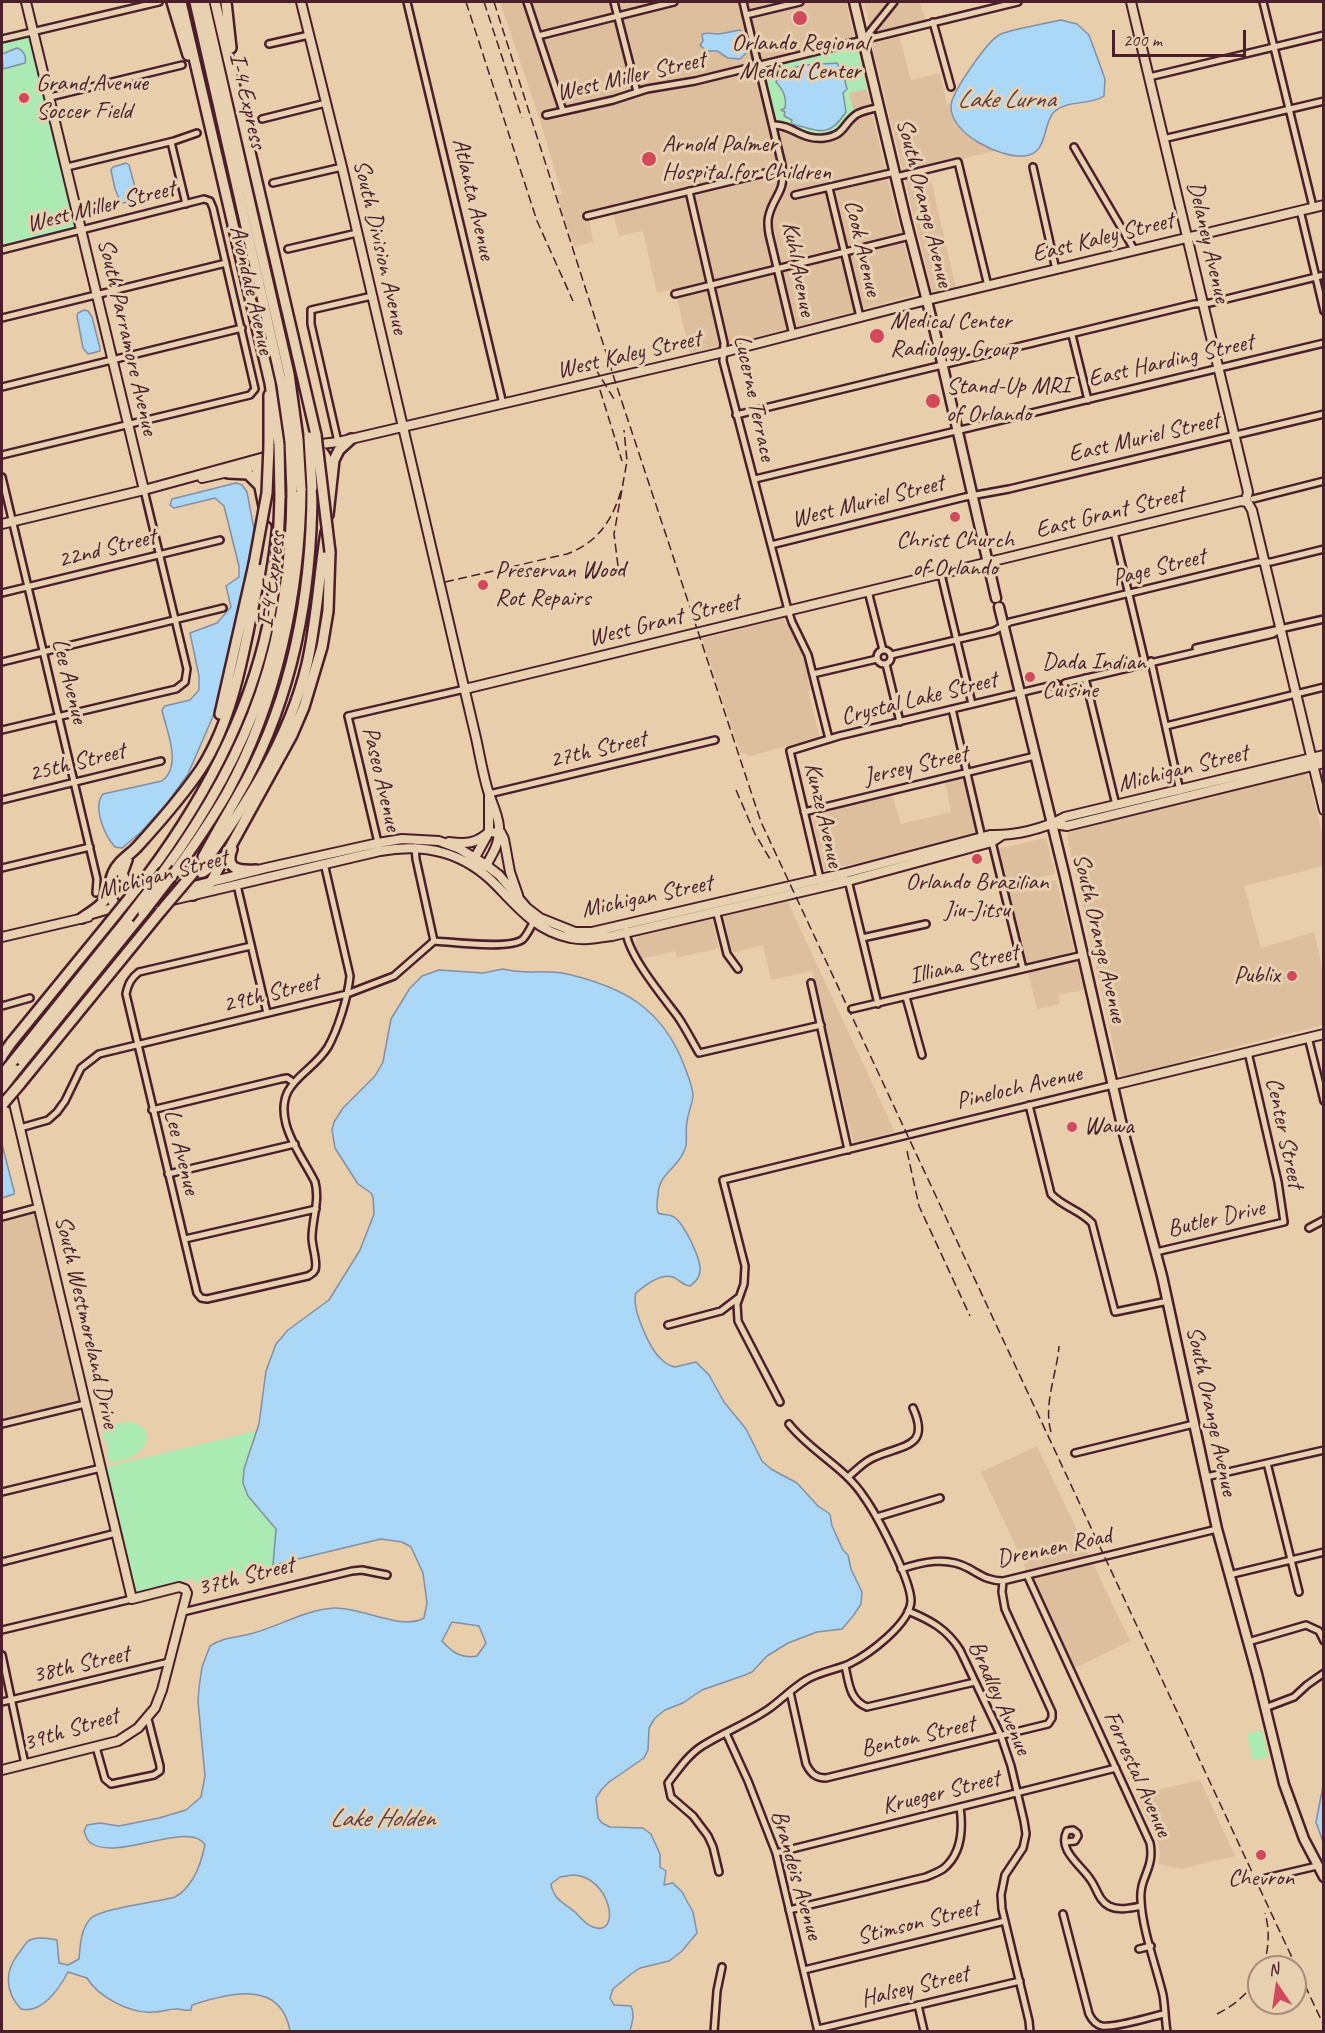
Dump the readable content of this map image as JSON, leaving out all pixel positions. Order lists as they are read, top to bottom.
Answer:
{
  "streets": {
    "highway": ["I-4 Express"],
    "main road": ["South Orange Avenue"],
    "street": [
      "West Miller Street",
      "Atlanta Avenue",
      "East Kaley Street",
      "Delaney Avenue",
      "South Division Avenue",
      "Cook Avenue",
      "Kuhl Avenue",
      "Avondale Avenue",
      "South Parramore Avenue",
      "West Kaley Street",
      "East Harding Street",
      "Lucerne Terrace",
      "East Muriel Street",
      "West Muriel Street",
      "East Grant Street",
      "22nd Street",
      "Page Street",
      "West Grant Street",
      "Lee Avenue",
      "Crystal Lake Street",
      "27th Street",
      "25th Street",
      "Jersey Street",
      "Michigan Street",
      "Paseo Avenue",
      "Kunze Avenue",
      "Illiana Street",
      "29th Street",
      "Pineloch Avenue",
      "Center Street",
      "Butler Drive",
      "South Westmoreland Drive",
      "Drennen Road",
      "37th Street",
      "38th Street",
      "Bradley Avenue",
      "39th Street",
      "Benton Street",
      "Forrestal Avenue",
      "Krueger Street",
      "Brandeis Avenue",
      "Stimson Street",
      "Halsey Street"
    ]
  },
  "crossings": [
    ["West Miller Street", "South Orange Avenue"],
    ["West Miller Street", "Kuhl Avenue"],
    ["West Miller Street", "Avondale Avenue"],
    ["West Miller Street", "South Parramore Avenue"],
    ["I-4 Express", "West Kaley Street"],
    ["I-4 Express", "Michigan Street"],
    ["Atlanta Avenue", "West Kaley Street"],
    ["South Orange Avenue", "East Kaley Street"],
    ["South Orange Avenue", "West Kaley Street"],
    ["South Orange Avenue", "East Harding Street"],
    ["South Orange Avenue", "East Muriel Street"],
    ["South Orange Avenue", "West Muriel Street"],
    ["South Orange Avenue", "East Grant Street"],
    ["South Orange Avenue", "Page Street"],
    ["South Orange Avenue", "West Grant Street"],
    ["South Orange Avenue", "Crystal Lake Street"],
    ["South Orange Avenue", "Jersey Street"],
    ["South Orange Avenue", "Michigan Street"],
    ["South Orange Avenue", "Illiana Street"],
    ["South Orange Avenue", "Pineloch Avenue"],
    ["South Orange Avenue", "Butler Drive"],
    ["South Orange Avenue", "Drennen Road"],
    ["East Kaley Street", "Delaney Avenue"],
    ["East Kaley Street", "West Kaley Street"],
    ["Delaney Avenue", "East Harding Street"],
    ["Delaney Avenue", "East Muriel Street"],
    ["Delaney Avenue", "East Grant Street"],
    ["Delaney Avenue", "Page Street"],
    ["Delaney Avenue", "Michigan Street"],
    ["South Division Avenue", "West Kaley Street"],
    ["South Division Avenue", "West Grant Street"],
    ["South Division Avenue", "27th Street"],
    ["South Division Avenue", "Michigan Street"],
    ["Cook Avenue", "West Kaley Street"],
    ["Kuhl Avenue", "West Kaley Street"],
    ["Avondale Avenue", "South Parramore Avenue"],
    ["South Parramore Avenue", "West Kaley Street"],
    ["South Parramore Avenue", "22nd Street"],
    ["South Parramore Avenue", "Lee Avenue"],
    ["West Kaley Street", "Lucerne Terrace"],
    ["East Harding Street", "Lucerne Terrace"],
    ["Lucerne Terrace", "West Muriel Street"],
    ["Lucerne Terrace", "West Grant Street"],
    ["Lucerne Terrace", "Crystal Lake Street"],
    ["East Muriel Street", "West Muriel Street"],
    ["East Grant Street", "West Grant Street"],
    ["22nd Street", "Lee Avenue"],
    ["West Grant Street", "Paseo Avenue"],
    ["Lee Avenue", "25th Street"],
    ["Lee Avenue", "29th Street"],
    ["Crystal Lake Street", "Kunze Avenue"],
    ["Jersey Street", "Kunze Avenue"],
    ["Michigan Street", "Paseo Avenue"],
    ["Michigan Street", "Kunze Avenue"],
    ["29th Street", "South Westmoreland Drive"],
    ["Pineloch Avenue", "Center Street"],
    ["Center Street", "Butler Drive"],
    ["South Westmoreland Drive", "37th Street"],
    ["Drennen Road", "Benton Street"],
    ["Drennen Road", "Forrestal Avenue"],
    ["Bradley Avenue", "Benton Street"],
    ["Bradley Avenue", "Krueger Street"],
    ["Bradley Avenue", "Stimson Street"],
    ["Bradley Avenue", "Halsey Street"],
    ["Forrestal Avenue", "Krueger Street"],
    ["Krueger Street", "Brandeis Avenue"],
    ["Brandeis Avenue", "Stimson Street"],
    ["Brandeis Avenue", "Halsey Street"]
  ],
  "water": ["Lake Lurna", "Lake Holden"],
  "places": [
    "Orlando Regional Medical Center",
    "Grand Avenue Soccer Field",
    "Arnold Palmer Hospital for Children",
    "Medical Center Radiology Group",
    "Stand-Up MRI of Orlando",
    "Christ Church of Orlando",
    "Preservan Wood Rot Repairs",
    "Dada Indian Cuisine",
    "Orlando Brazilian Jiu-Jitsu",
    "Publix",
    "Wawa",
    "Chevron"
  ],
  "scale_bar": "200 m",
  "north": "top"
}
